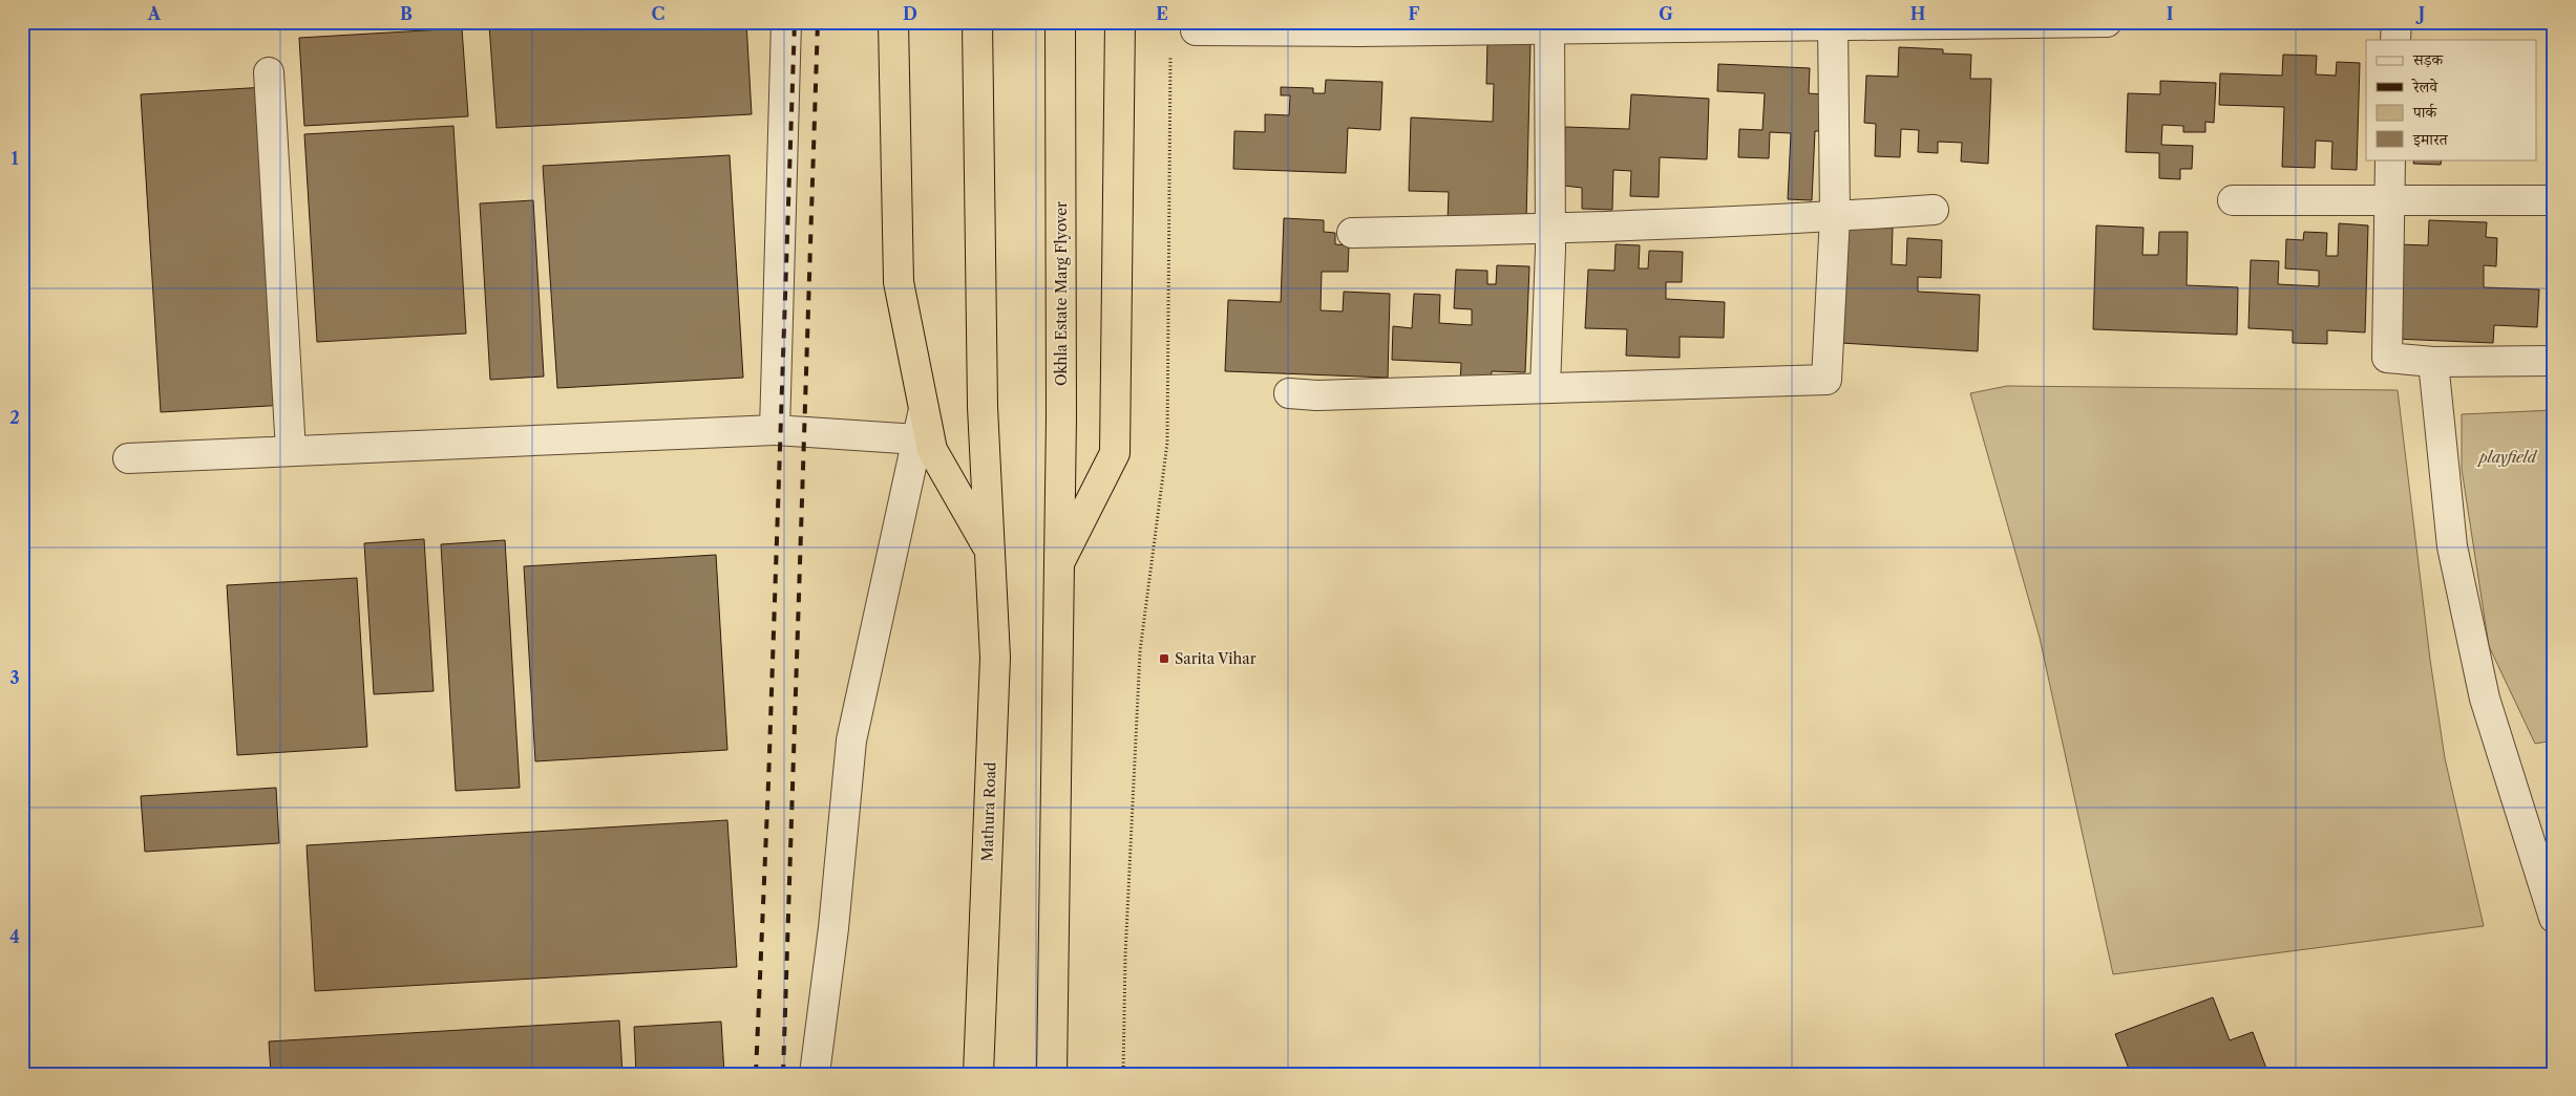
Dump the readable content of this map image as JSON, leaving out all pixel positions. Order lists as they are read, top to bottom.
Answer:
{
  "streets": {
    "highway": ["Okhla Estate Marg Flyover", "Mathura Road"]
  },
  "parks": ["playfield"],
  "places": {
    "transit": ["Sarita Vihar"]
  },
  "legend": [
    "सड़क",
    "रेलवे",
    "पार्क",
    "इमारत"
  ],
  "grid": {
    "columns": [
      "A",
      "B",
      "C",
      "D",
      "E",
      "F",
      "G",
      "H",
      "I",
      "J"
    ],
    "rows": [
      "1",
      "2",
      "3",
      "4"
    ]
  }
}
